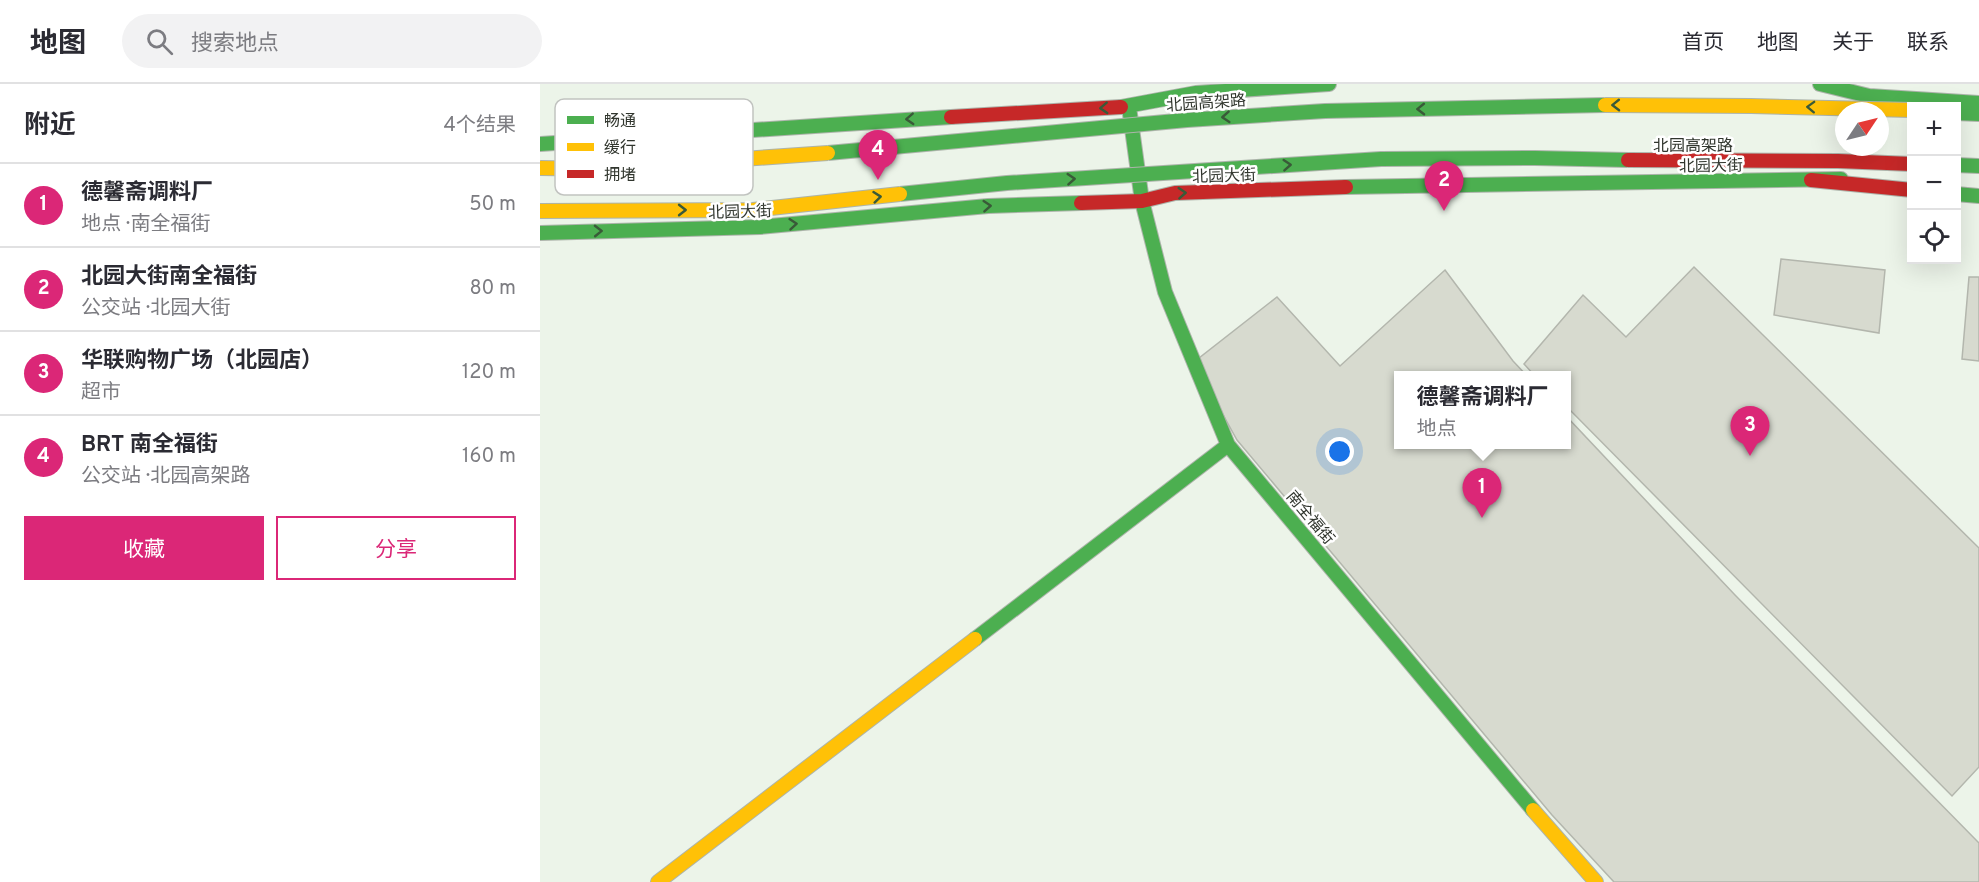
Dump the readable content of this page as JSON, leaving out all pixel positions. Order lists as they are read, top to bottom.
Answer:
{
  "streets": {
    "main road": ["北园高架路", "北园大街", "南全福街"]
  },
  "crossings": [
    ["北园大街", "南全福街"]
  ],
  "legend": ["畅通", "缓行", "拥堵"],
  "north": "top right",
  "page": {
    "header": "地图",
    "search": "搜索地点",
    "nav": [
      "首页",
      "地图",
      "关于",
      "联系"
    ],
    "heading": ["附近", "4个结果"],
    "map_buttons": ["+", "−"],
    "pins": [
      "4",
      "2",
      "3",
      "1"
    ],
    "list": [
      {
        "mark": "1",
        "name": "德馨斋调料厂",
        "note": "地点 · 南全福街",
        "value": "50 m"
      },
      {
        "mark": "2",
        "name": "北园大街南全福街",
        "note": "公交站 · 北园大街",
        "value": "80 m"
      },
      {
        "mark": "3",
        "name": "华联购物广场（北园店）",
        "note": "超市",
        "value": "120 m"
      },
      {
        "mark": "4",
        "name": "BRT 南全福街",
        "note": "公交站 · 北园高架路",
        "value": "160 m"
      }
    ],
    "popup": ["德馨斋调料厂", "地点"],
    "buttons": ["收藏", "分享"]
  }
}
